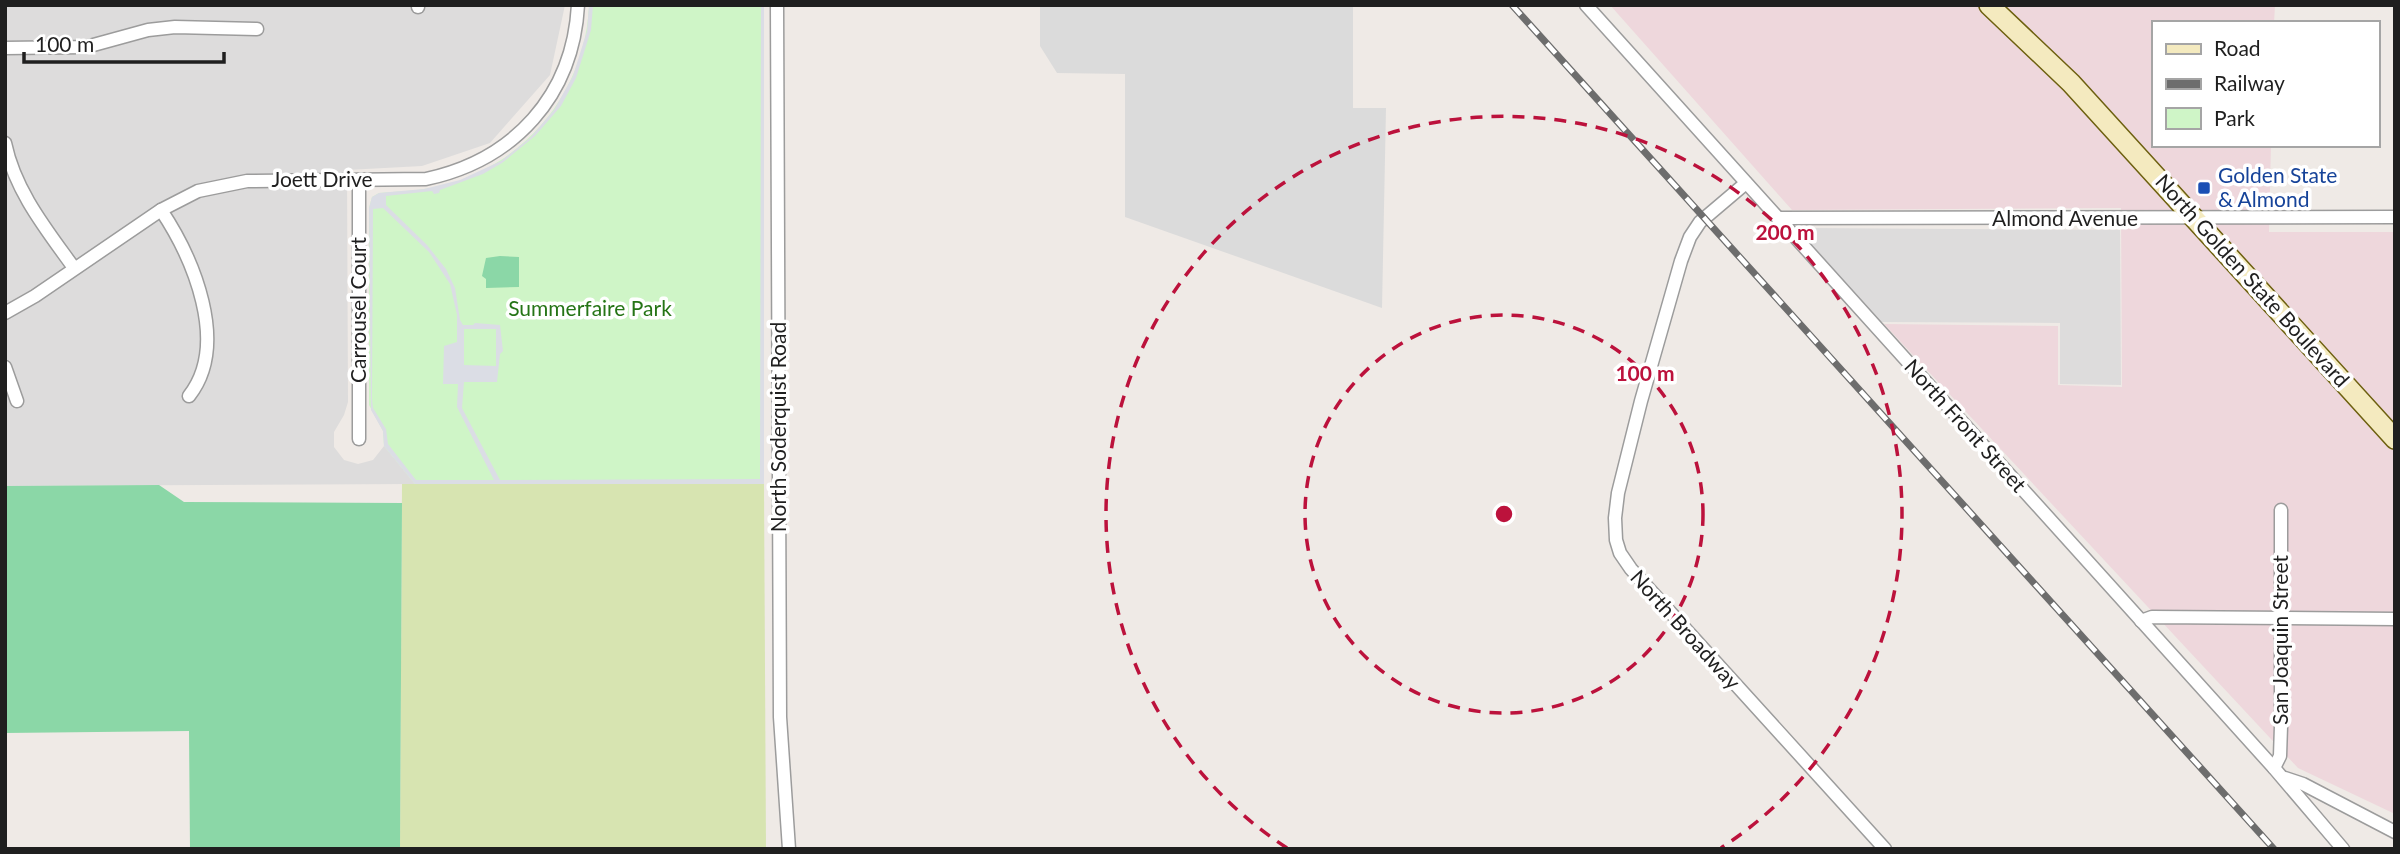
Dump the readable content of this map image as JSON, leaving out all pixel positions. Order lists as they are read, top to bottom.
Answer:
{
  "streets": {
    "main road": ["North Golden State Boulevard"],
    "street": [
      "Joett Drive",
      "Almond Avenue",
      "Carrousel Court",
      "North Front Street",
      "North Soderquist Road",
      "North Broadway",
      "San Joaquin Street"
    ]
  },
  "crossings": [
    ["Joett Drive", "Carrousel Court"],
    ["Almond Avenue", "North Golden State Boulevard"],
    ["Almond Avenue", "North Front Street"],
    ["North Front Street", "North Broadway"],
    ["North Front Street", "San Joaquin Street"]
  ],
  "parks": ["Summerfaire Park"],
  "places": {
    "transit": ["Golden State & Almond"]
  },
  "legend": ["Road", "Railway", "Park"],
  "scale_bar": "100 m",
  "rings": ["200 m", "100 m"]
}
